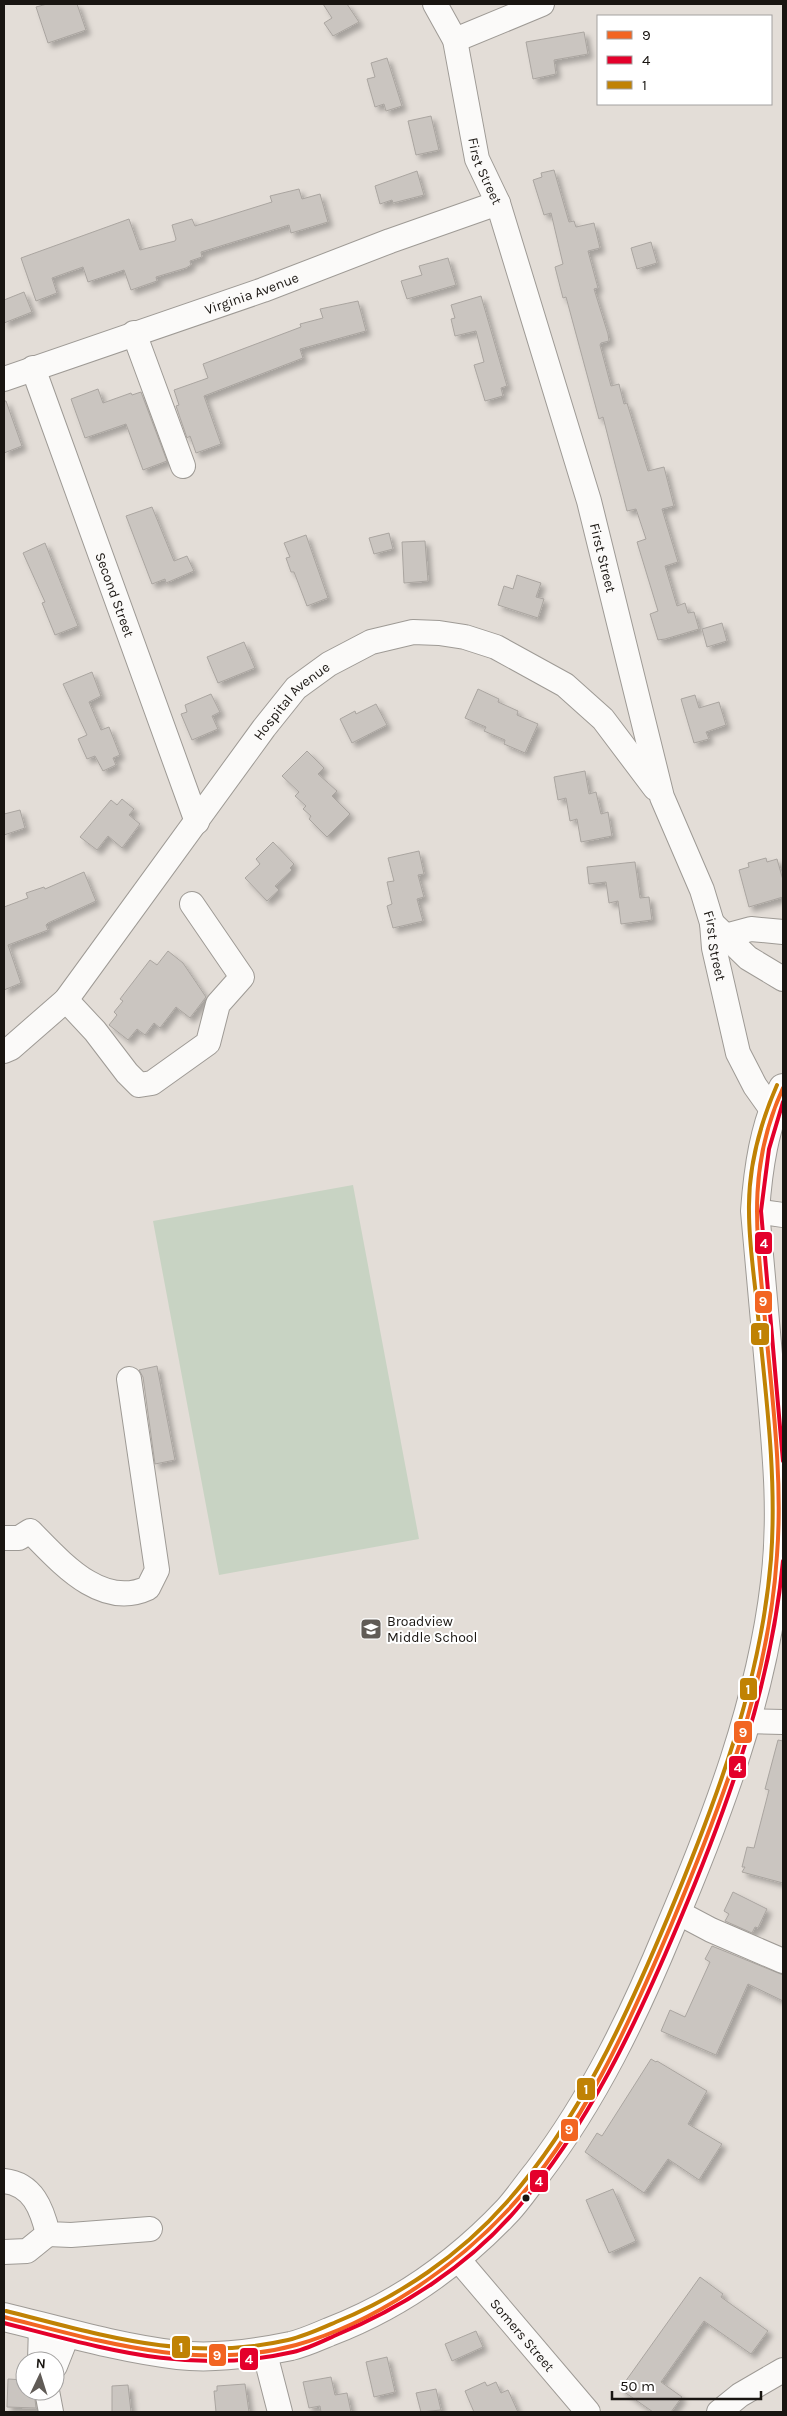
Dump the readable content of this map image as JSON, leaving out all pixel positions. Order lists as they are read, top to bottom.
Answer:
{
  "streets": {
    "street": [
      "First Street",
      "Virginia Avenue",
      "Second Street",
      "Hospital Avenue",
      "Somers Street"
    ]
  },
  "crossings": [
    ["First Street", "Virginia Avenue"],
    ["First Street", "Hospital Avenue"],
    ["Virginia Avenue", "Second Street"],
    ["Second Street", "Hospital Avenue"]
  ],
  "places": {
    "school or university": ["Broadview Middle School"]
  },
  "lines": ["transit line 1", "transit line 9", "transit line 4"],
  "legend": ["9", "4", "1"],
  "scale_bar": "50 m",
  "north": "top"
}
